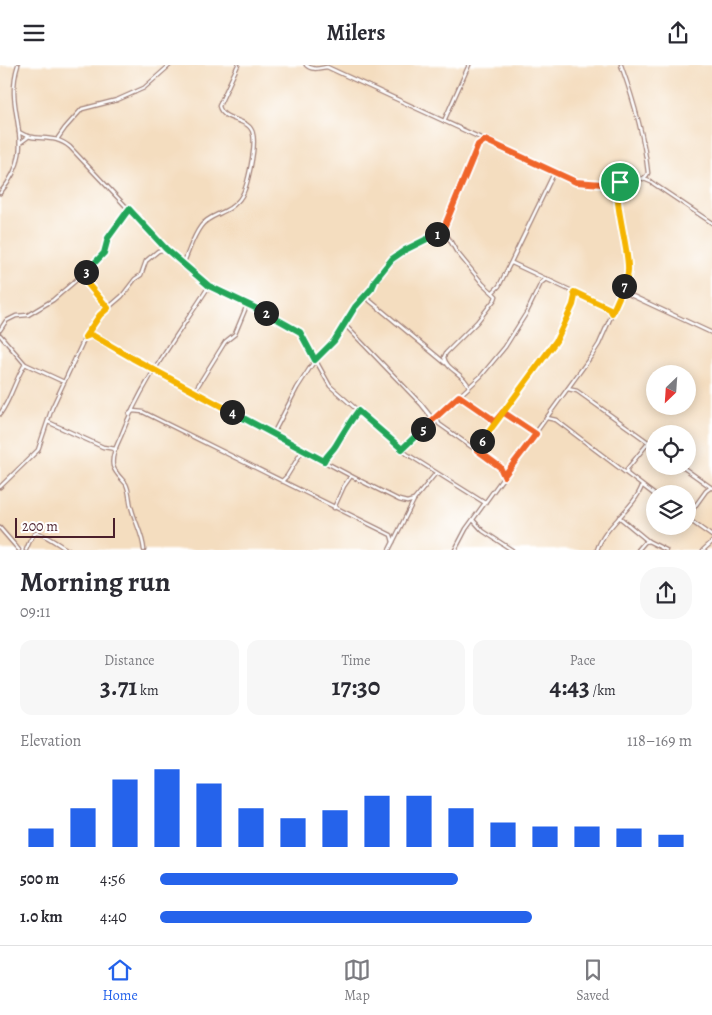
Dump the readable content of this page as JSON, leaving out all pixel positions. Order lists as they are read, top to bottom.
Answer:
{
  "scale_bar": "200 m",
  "north": "bottom left",
  "page": {
    "header": "Milers",
    "pins": [
      "1",
      "3",
      "7",
      "2",
      "4",
      "5",
      "6"
    ],
    "scale": "200 m",
    "heading": ["Morning run", "09:11"],
    "stats": [
      ["Distance", "3.71 km"],
      ["Time", "17:30"],
      ["Pace", "4:43 /km"]
    ],
    "chart": ["Elevation", "118–169 m"],
    "list": [
      {
        "name": "500 m",
        "note": "4:56"
      },
      {
        "name": "1.0 km",
        "note": "4:40"
      }
    ],
    "tabs": ["Home", "Map", "Saved"]
  }
}
